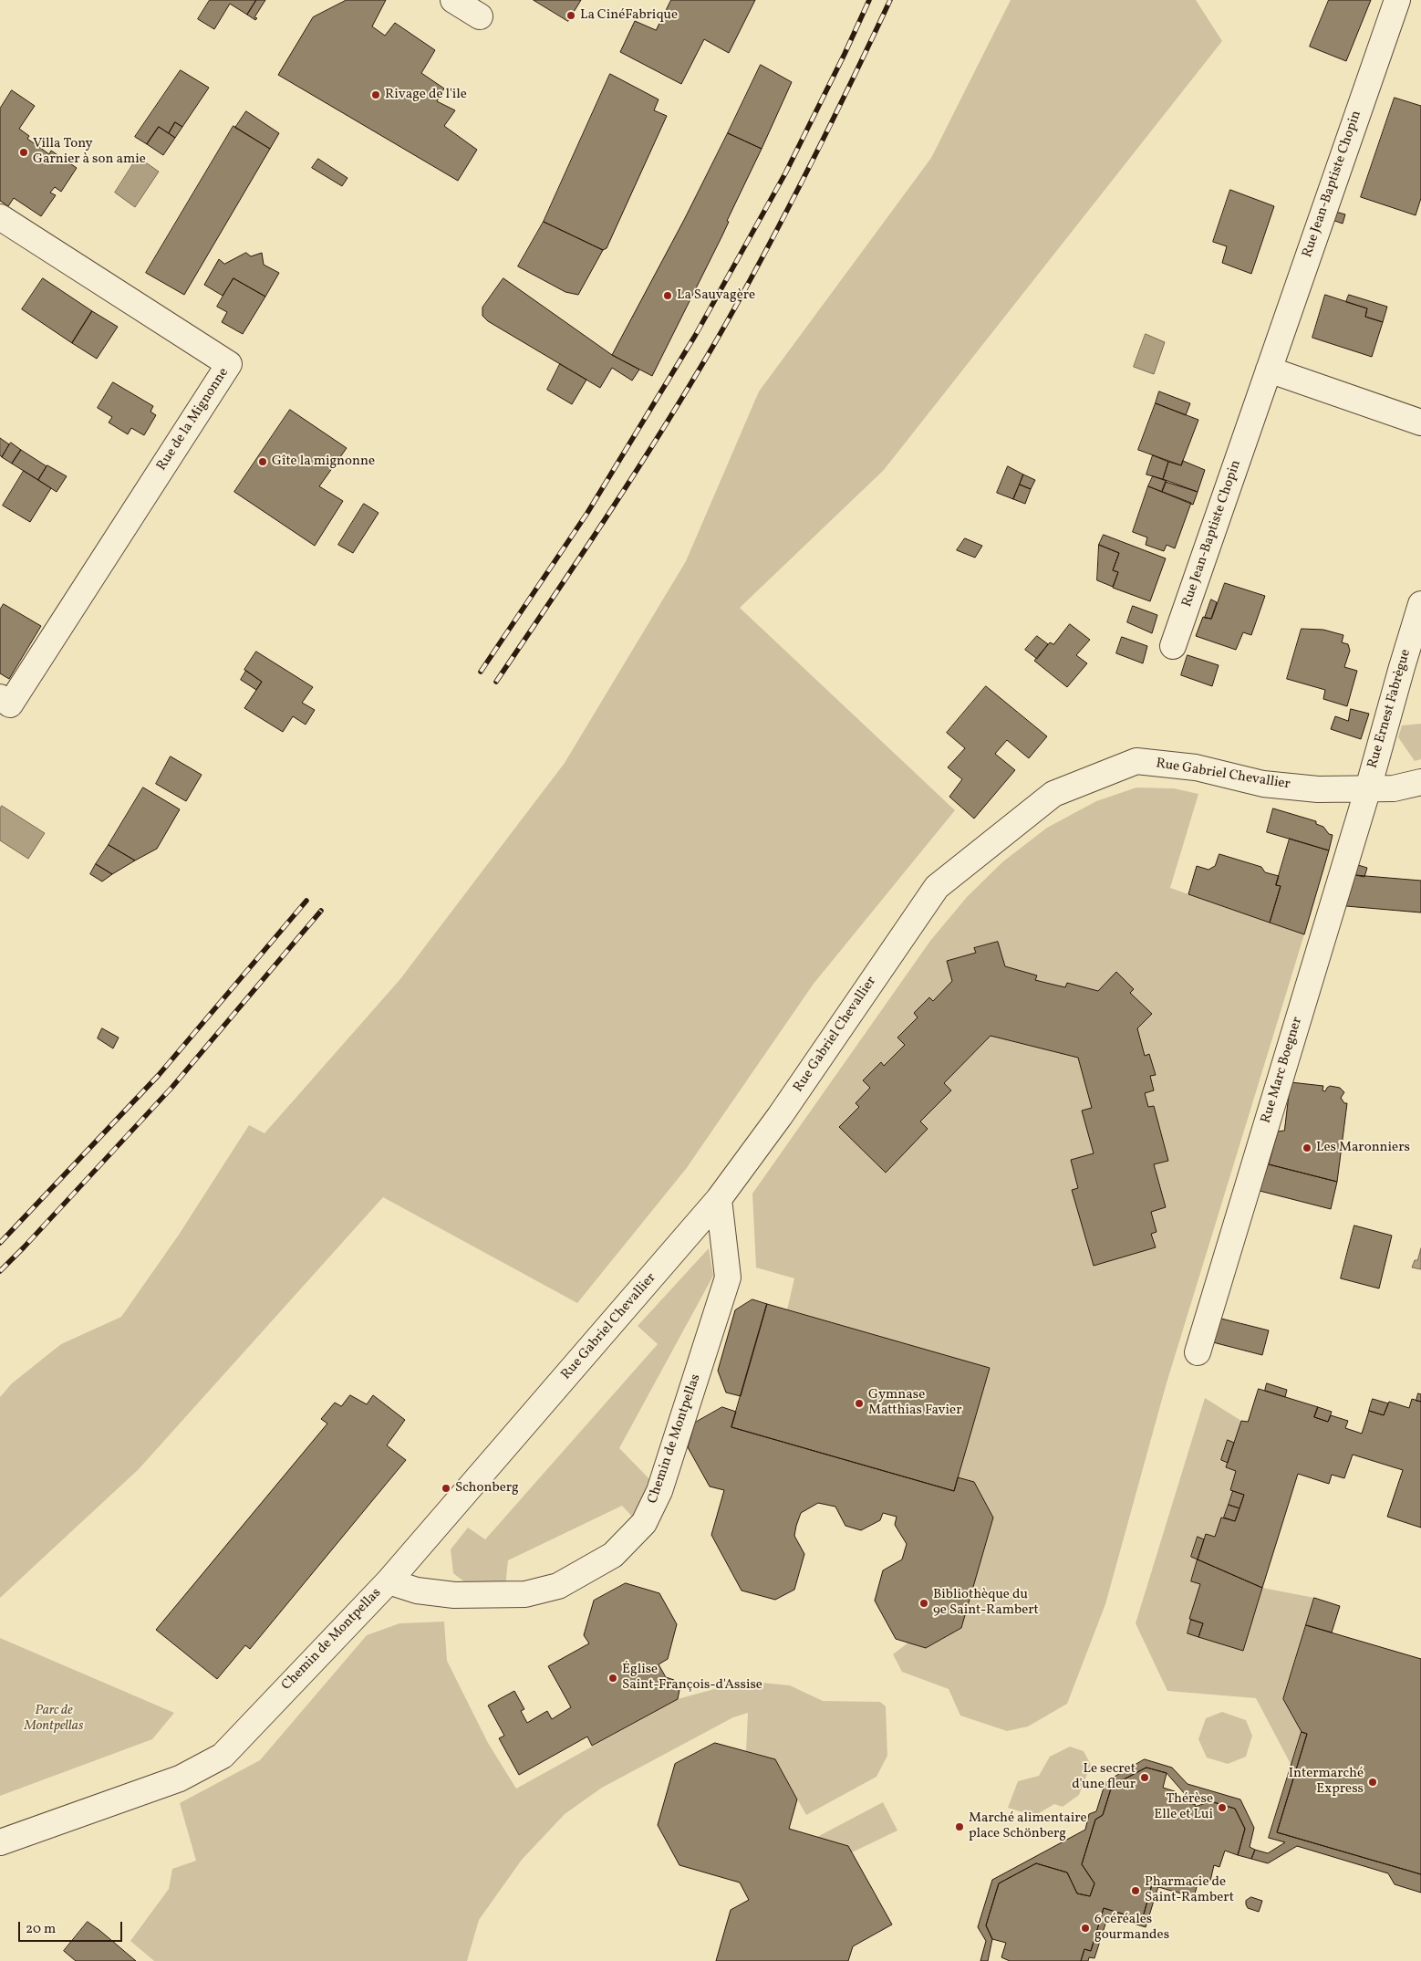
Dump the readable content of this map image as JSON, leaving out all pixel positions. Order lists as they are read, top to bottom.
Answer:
{
  "streets": {
    "street": [
      "Rue Jean-Baptiste Chopin",
      "Rue de la Mignonne",
      "Rue Ernest Fabrègue",
      "Rue Gabriel Chevallier",
      "Rue Marc Boegner",
      "Chemin de Montpellas"
    ]
  },
  "crossings": [
    ["Rue Ernest Fabrègue", "Rue Gabriel Chevallier"],
    ["Rue Ernest Fabrègue", "Rue Marc Boegner"],
    ["Rue Gabriel Chevallier", "Rue Marc Boegner"],
    ["Rue Gabriel Chevallier", "Chemin de Montpellas"]
  ],
  "parks": ["Parc de Montpellas"],
  "places": [
    "La CinéFabrique",
    "Rivage de l'ile",
    "Villa Tony Garnier à son amie",
    "La Sauvagère",
    "Gîte la mignonne",
    "Les Maronniers",
    "Gymnase Matthias Favier",
    "Schonberg",
    "Bibliothèque du 9e Saint-Rambert",
    "Église Saint-François-d'Assise",
    "Le secret d'une fleur",
    "Intermarché Express",
    "Thérèse Elle et Lui",
    "Marché alimentaire place Schönberg",
    "Pharmacie de Saint-Rambert",
    "6 céréales gourmandes"
  ],
  "scale_bar": "20 m"
}
